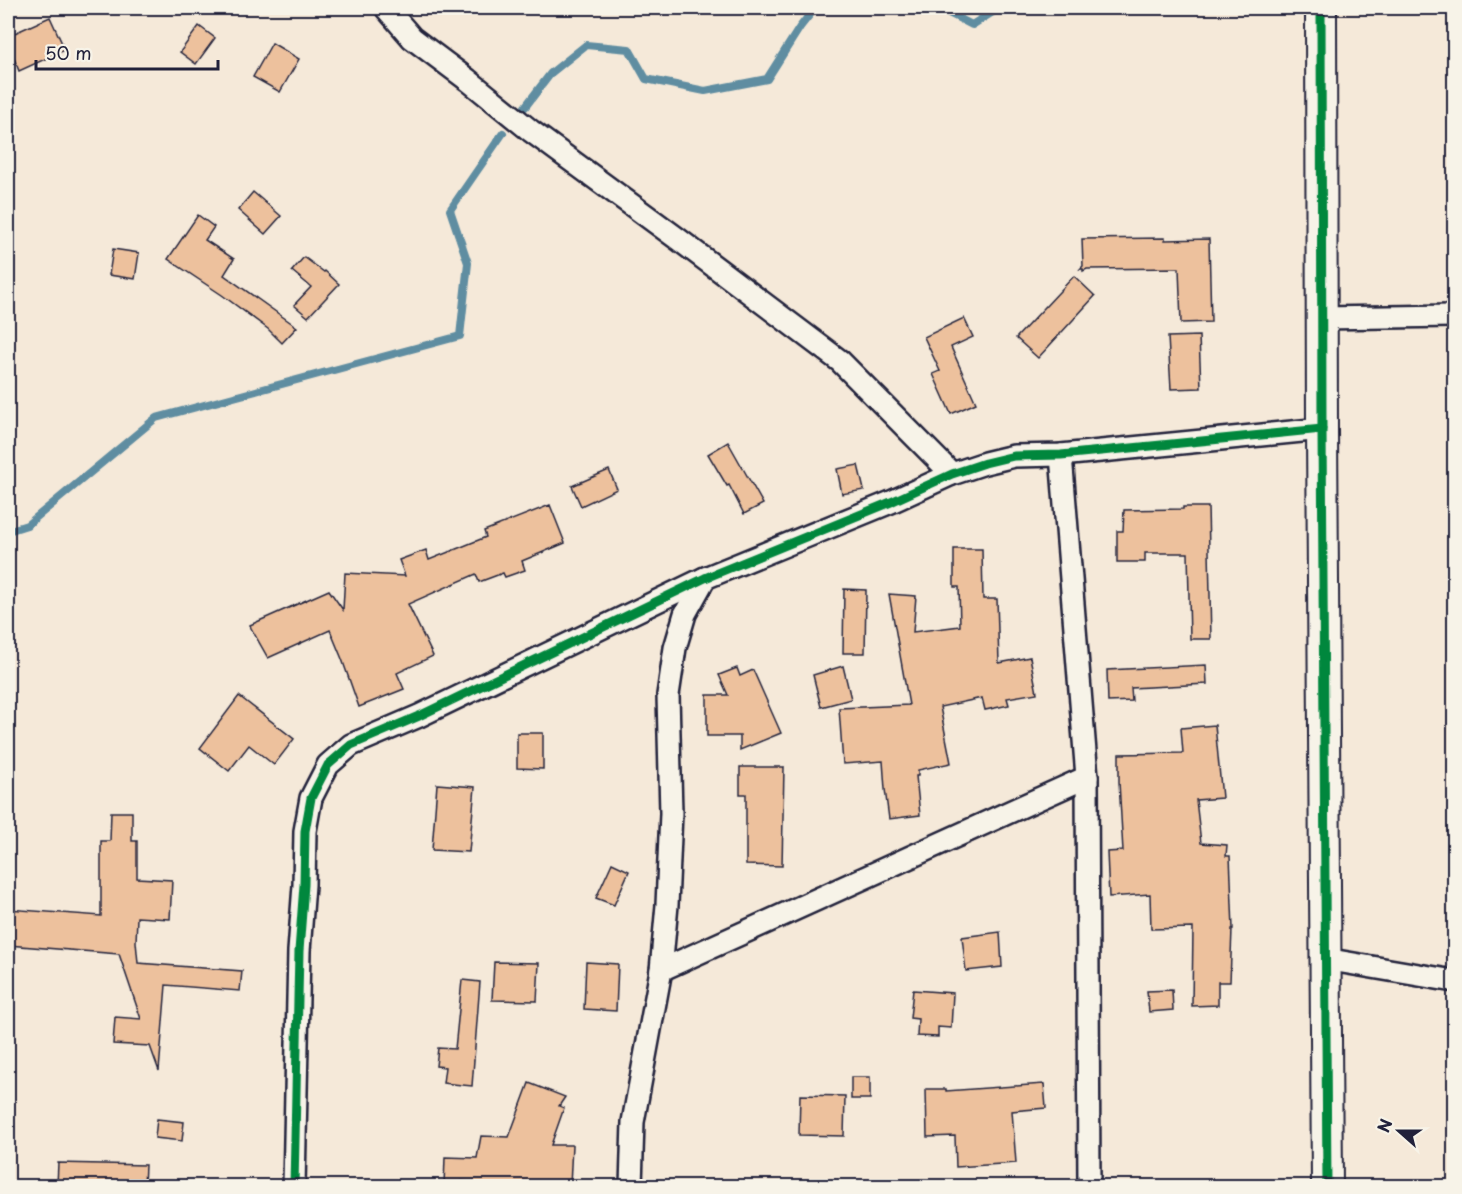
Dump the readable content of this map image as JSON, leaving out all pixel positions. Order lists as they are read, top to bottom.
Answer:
{
  "scale_bar": "50 m",
  "north": "left"
}
